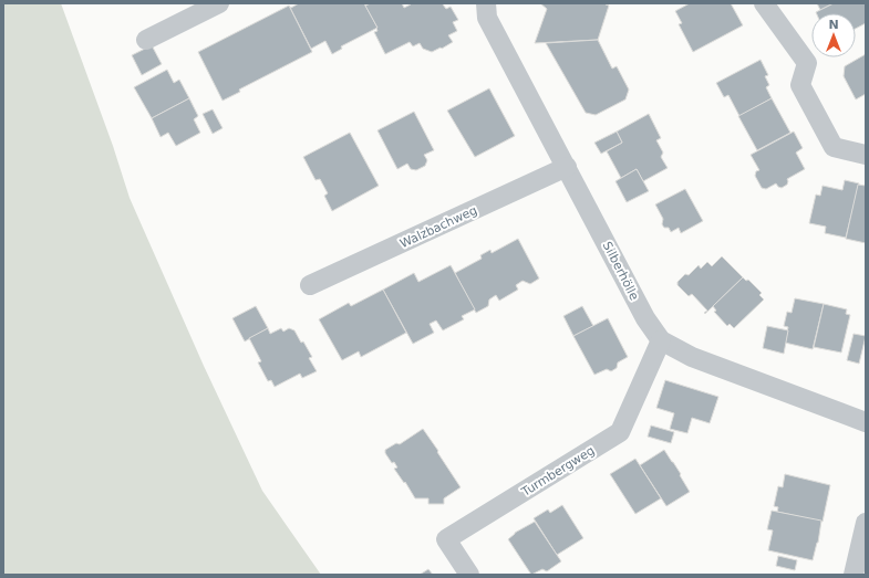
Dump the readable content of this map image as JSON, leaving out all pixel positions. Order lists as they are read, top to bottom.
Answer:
{
  "streets": {
    "street": ["Walzbachweg", "Silberhölle", "Turmbergweg"]
  },
  "crossings": [
    ["Walzbachweg", "Silberhölle"],
    ["Silberhölle", "Turmbergweg"]
  ],
  "north": "top"
}
